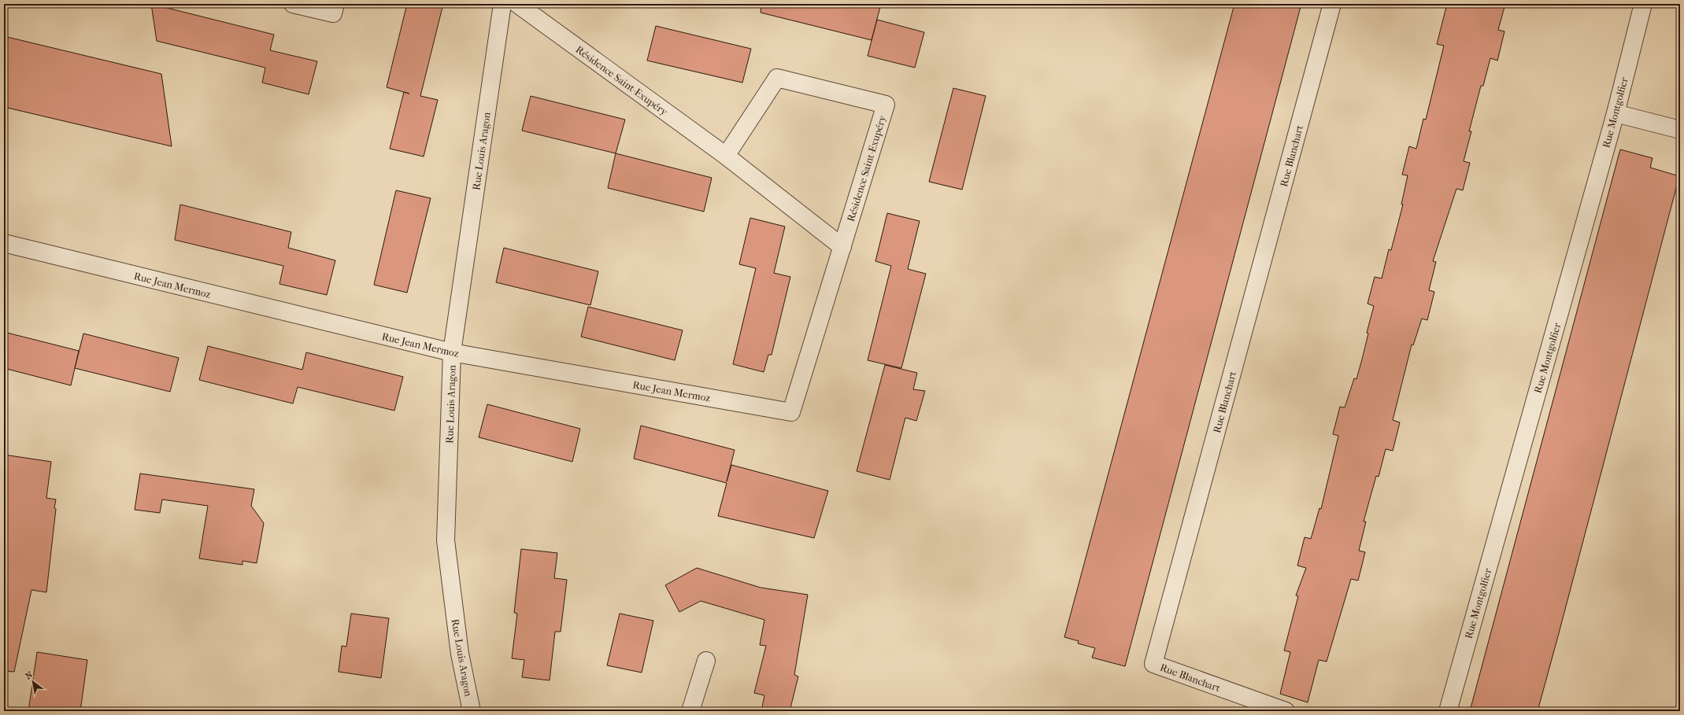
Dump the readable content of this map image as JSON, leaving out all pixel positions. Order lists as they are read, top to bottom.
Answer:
{
  "streets": {
    "street": [
      "Résidence Saint-Exupéry",
      "Rue Montgolfier",
      "Rue Louis Aragon",
      "Rue Blanchart",
      "Rue Jean Mermoz"
    ]
  },
  "crossings": [
    ["Résidence Saint-Exupéry", "Rue Jean Mermoz"],
    ["Rue Louis Aragon", "Rue Jean Mermoz"]
  ],
  "north": "top left"
}
